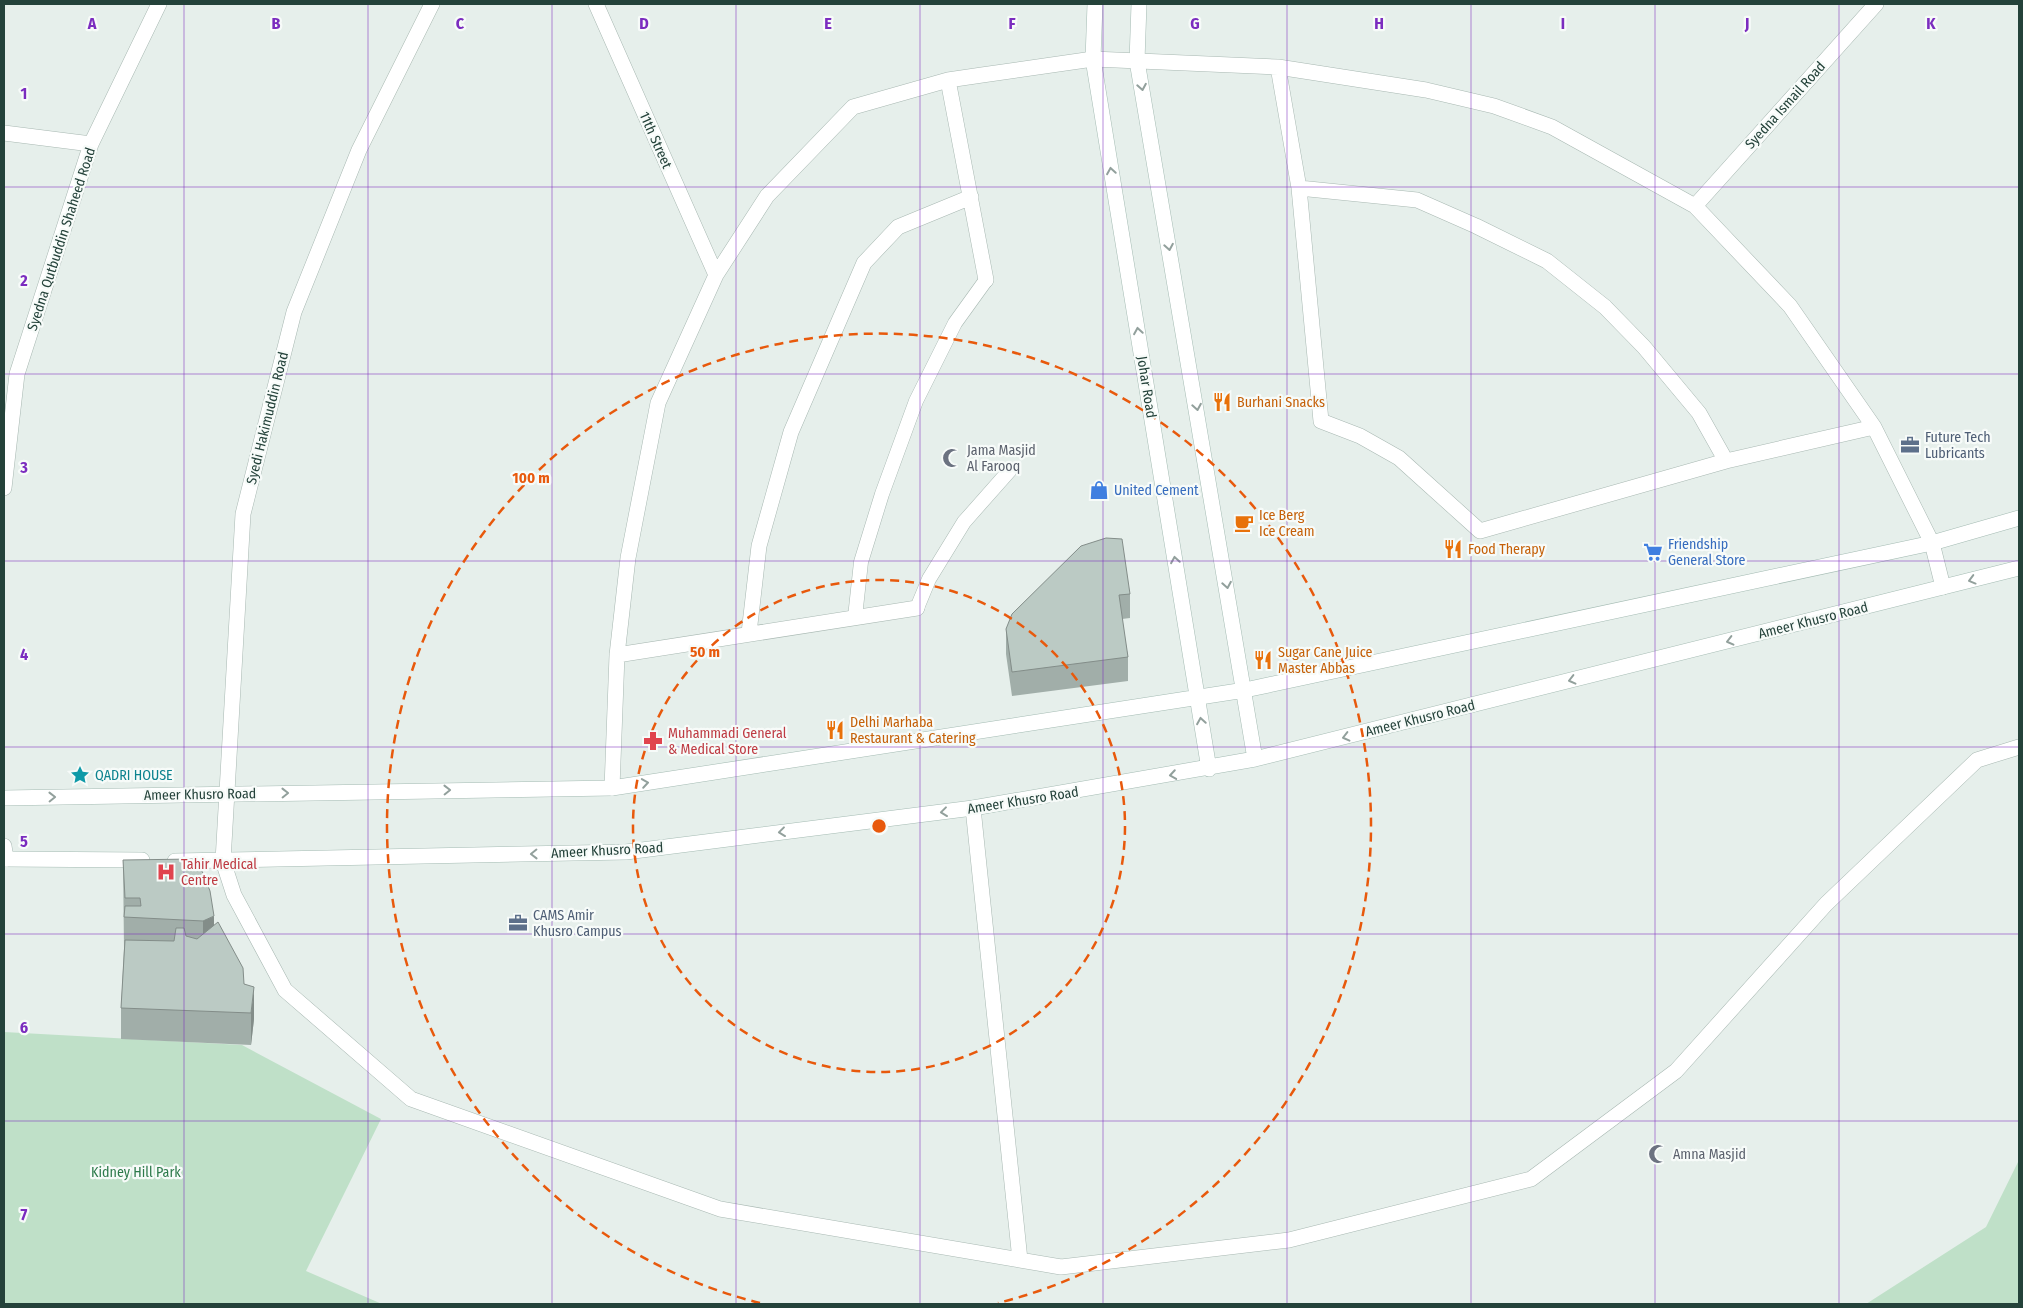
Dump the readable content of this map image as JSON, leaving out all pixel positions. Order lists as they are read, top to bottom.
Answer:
{
  "streets": {
    "street": [
      "Syedna Ismail Road",
      "11th Street",
      "Syedna Qutbuddin Shaheed Road",
      "Johar Road",
      "Syedi Hakimuddin Road",
      "Ameer Khusro Road"
    ]
  },
  "crossings": [
    ["Johar Road", "Ameer Khusro Road"],
    ["Syedi Hakimuddin Road", "Ameer Khusro Road"]
  ],
  "parks": ["Kidney Hill Park"],
  "places": {
    "restaurant": [
      "Burhani Snacks",
      "Food Therapy",
      "Sugar Cane Juice Master Abbas",
      "Delhi Marhaba Restaurant & Catering"
    ],
    "office": ["Future Tech Lubricants", "CAMS Amir Khusro Campus"],
    "mosque": ["Jama Masjid Al Farooq", "Amna Masjid"],
    "shop": ["United Cement"],
    "cafe": ["Ice Berg Ice Cream"],
    "supermarket": ["Friendship General Store"],
    "pharmacy": ["Muhammadi General & Medical Store"],
    "place": ["QADRI HOUSE"],
    "hospital": ["Tahir Medical Centre"]
  },
  "grid": {
    "columns": [
      "A",
      "B",
      "C",
      "D",
      "E",
      "F",
      "G",
      "H",
      "I",
      "J",
      "K"
    ],
    "rows": [
      "1",
      "2",
      "3",
      "4",
      "5",
      "6",
      "7"
    ]
  },
  "rings": ["100 m", "50 m"]
}
